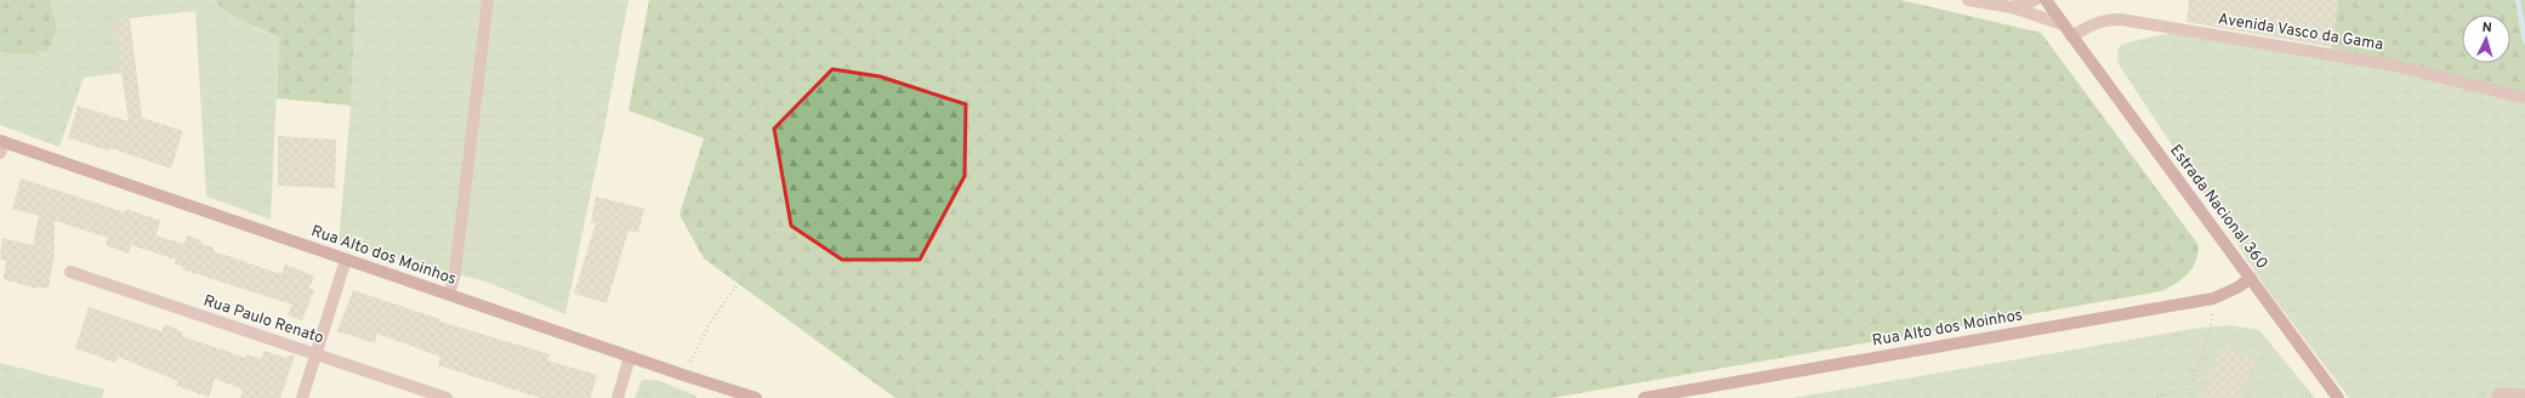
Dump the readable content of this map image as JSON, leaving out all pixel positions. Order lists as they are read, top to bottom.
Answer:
{
  "streets": {
    "street": [
      "Avenida Vasco da Gama",
      "Estrada Nacional 360",
      "Rua Alto dos Moinhos",
      "Rua Paulo Renato"
    ]
  },
  "crossings": [
    ["Avenida Vasco da Gama", "Estrada Nacional 360"],
    ["Estrada Nacional 360", "Rua Alto dos Moinhos"]
  ],
  "north": "top"
}
